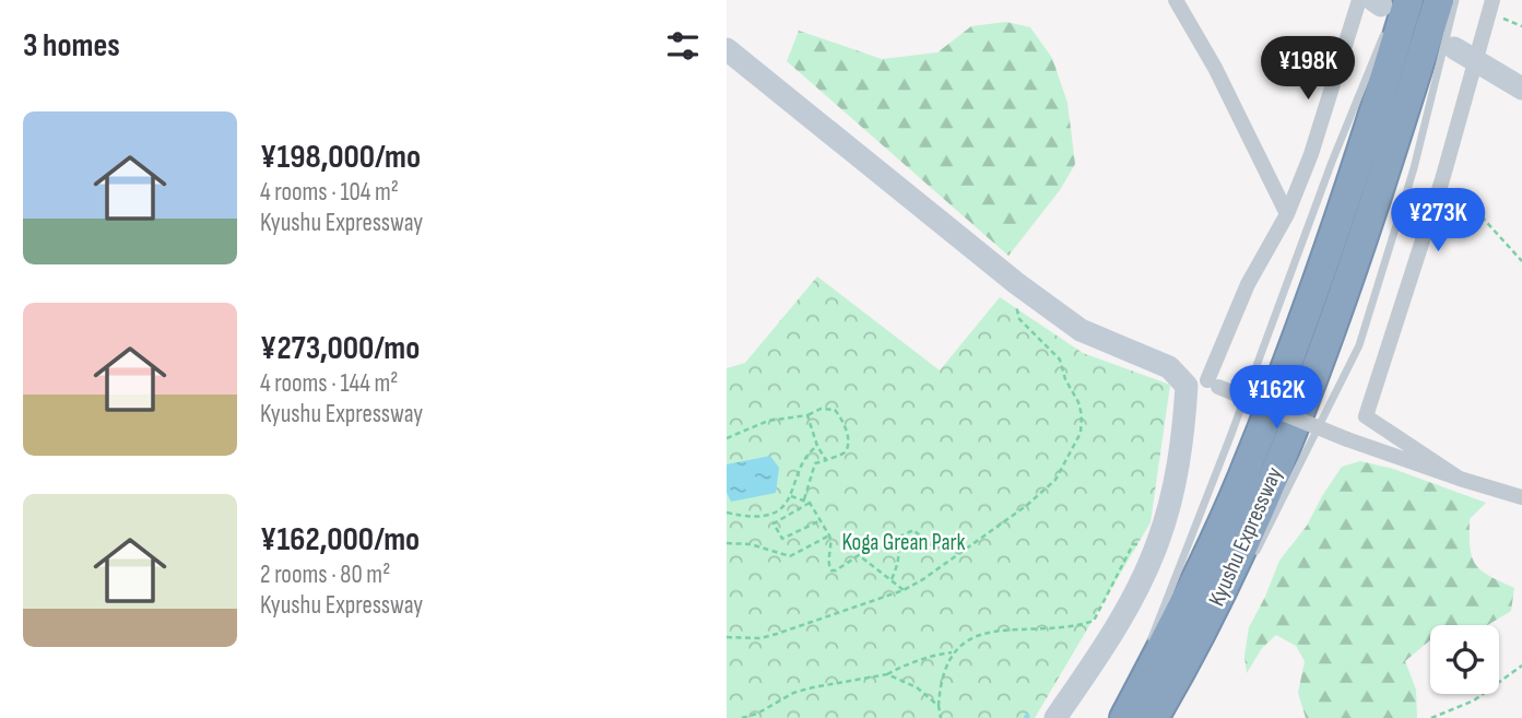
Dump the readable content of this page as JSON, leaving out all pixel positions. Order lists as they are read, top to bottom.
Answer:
{
  "streets": {
    "highway": ["Kyushu Expressway"]
  },
  "parks": ["Koga Grean Park"],
  "page": {
    "heading": "3 homes",
    "price": ["¥198K", "¥273K", "¥162K"],
    "list": [
      {
        "name": "¥198,000/mo",
        "note": "4 rooms · 104 m² · Kyushu Expressway"
      },
      {
        "name": "¥273,000/mo",
        "note": "4 rooms · 144 m² · Kyushu Expressway"
      },
      {
        "name": "¥162,000/mo",
        "note": "2 rooms · 80 m² · Kyushu Expressway"
      }
    ]
  }
}
